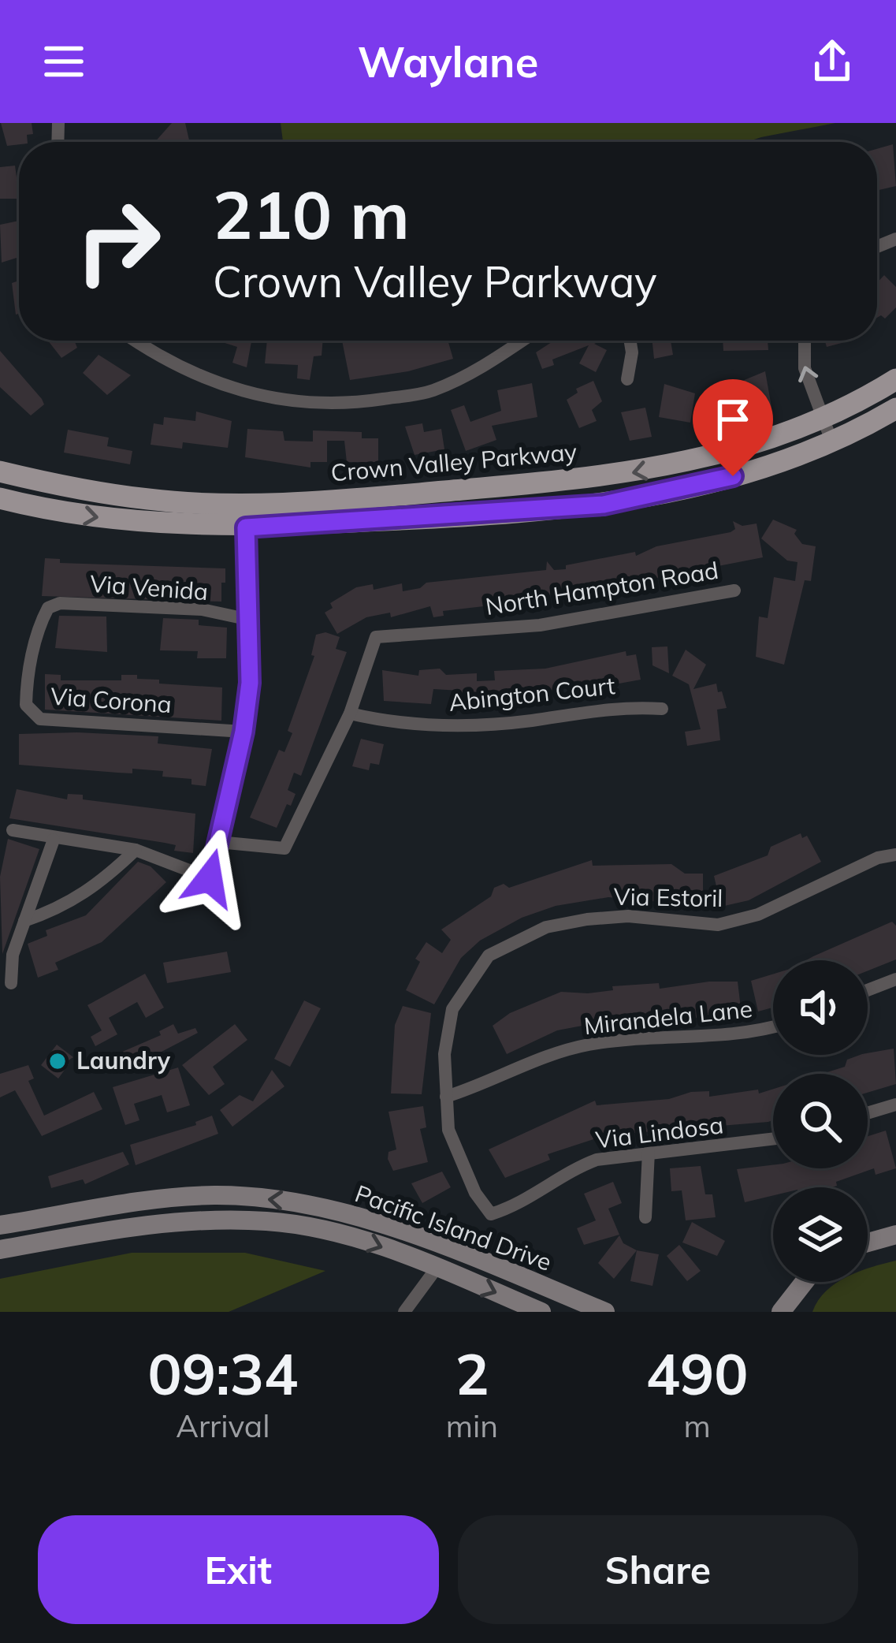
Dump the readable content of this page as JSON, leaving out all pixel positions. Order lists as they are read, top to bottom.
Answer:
{
  "streets": {
    "main road": ["Crown Valley Parkway", "Pacific Island Drive"],
    "street": [
      "Via Venida",
      "North Hampton Road",
      "Abington Court",
      "Via Corona",
      "Via Estoril",
      "Mirandela Lane",
      "Via Lindosa"
    ]
  },
  "crossings": [
    ["Via Venida", "Via Corona"],
    ["North Hampton Road", "Abington Court"],
    ["Via Estoril", "Mirandela Lane"],
    ["Via Estoril", "Via Lindosa"]
  ],
  "places": ["Laundry"],
  "page": {
    "header": "Waylane",
    "turn": ["210 m", "Crown Valley Parkway"],
    "eta": [
      "09:34",
      "Arrival",
      "2",
      "min",
      "490",
      "m"
    ],
    "buttons": ["Exit", "Share"]
  }
}
